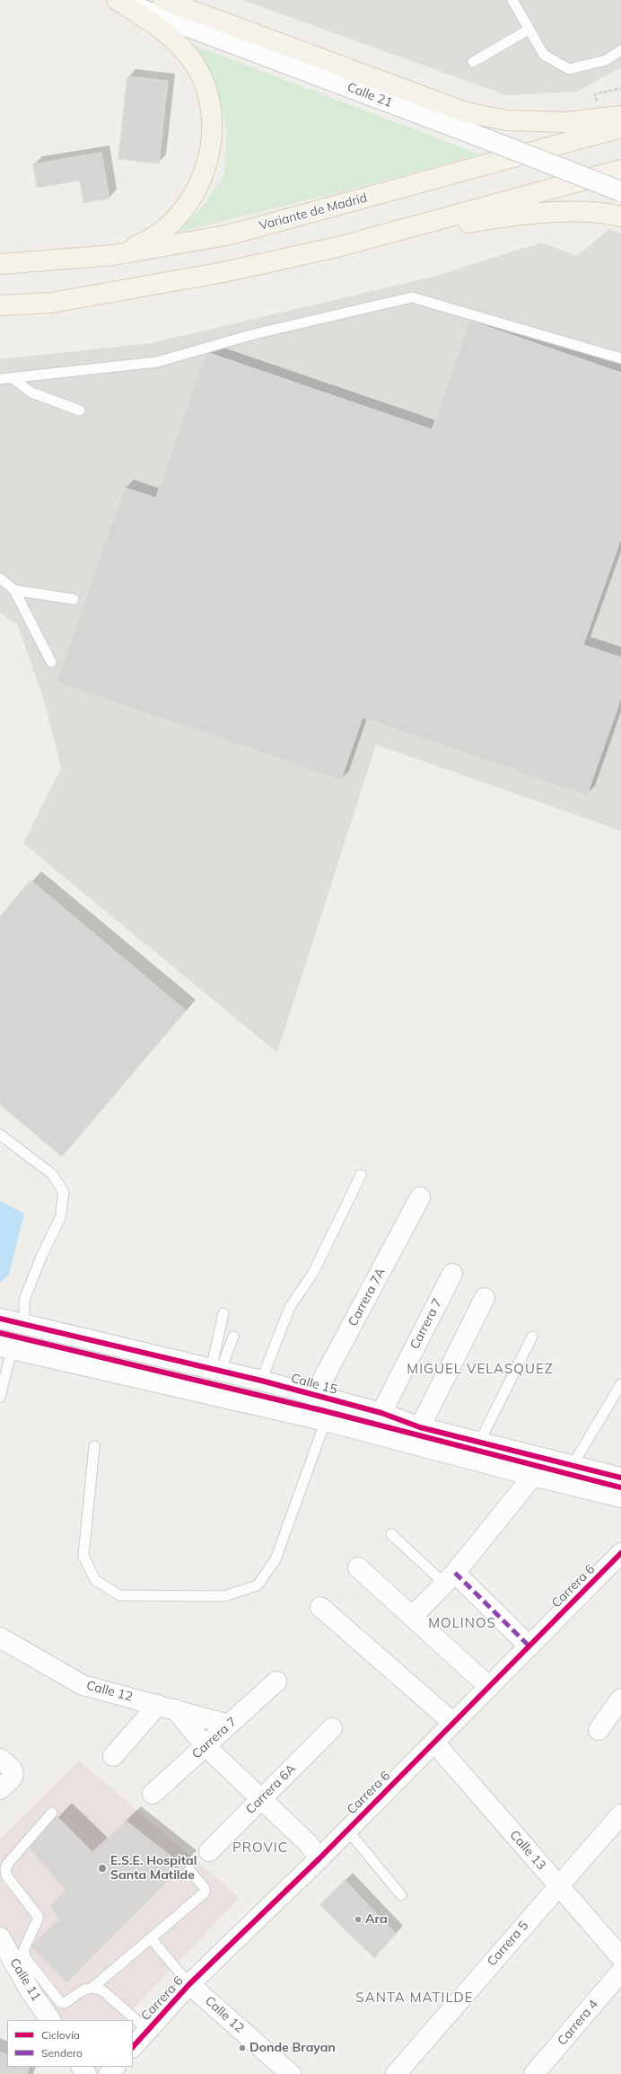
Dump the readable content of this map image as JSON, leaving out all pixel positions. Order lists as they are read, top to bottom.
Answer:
{
  "streets": {
    "main road": ["Variante de Madrid"],
    "street": [
      "Calle 21",
      "Carrera 7A",
      "Carrera 7",
      "Calle 15",
      "Carrera 6",
      "Calle 12",
      "Carrera 6A",
      "Calle 13",
      "Carrera 5",
      "Calle 11",
      "Carrera 4"
    ]
  },
  "crossings": [
    ["Carrera 7A", "Calle 15"],
    ["Carrera 7", "Calle 15"],
    ["Carrera 7", "Calle 12"],
    ["Carrera 6", "Calle 12"],
    ["Carrera 6", "Calle 13"],
    ["Calle 13", "Carrera 5"]
  ],
  "districts": [
    "MIGUEL VELASQUEZ",
    "MOLINOS",
    "PROVIC",
    "SANTA MATILDE"
  ],
  "places": ["E.S.E. Hospital Santa Matilde", "Ara", "Donde Brayan"],
  "legend": ["Ciclovía", "Sendero"]
}
